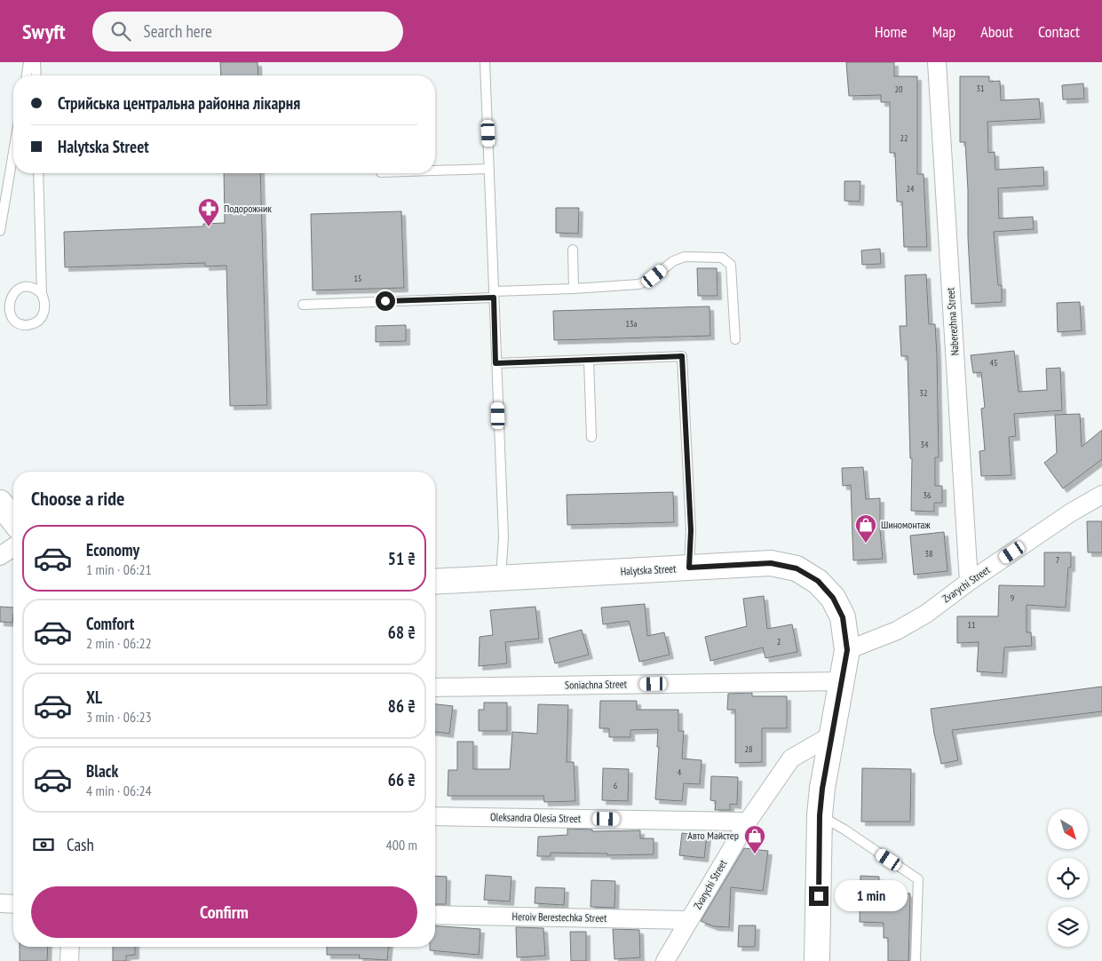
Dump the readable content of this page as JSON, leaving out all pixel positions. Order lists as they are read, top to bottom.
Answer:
{
  "streets": {
    "highway": ["Halytska Street"],
    "street": [
      "Naberezhna Street",
      "Zvarychi Street",
      "Soniachna Street",
      "Oleksandra Olesia Street",
      "Heroiv Berestechka Street"
    ]
  },
  "crossings": [
    ["Naberezhna Street", "Zvarychi Street"],
    ["Halytska Street", "Zvarychi Street"],
    ["Halytska Street", "Soniachna Street"],
    ["Zvarychi Street", "Oleksandra Olesia Street"],
    ["Zvarychi Street", "Heroiv Berestechka Street"]
  ],
  "places": {
    "pharmacy": ["Подорожник"],
    "shop": ["Шиномонтаж", "Авто Майстер"]
  },
  "house_numbers": [
    "31",
    "20",
    "22",
    "24",
    "15",
    "13а",
    "45",
    "32",
    "34",
    "36",
    "38",
    "7",
    "9",
    "11",
    "2",
    "28",
    "4",
    "6"
  ],
  "north": "bottom right",
  "page": {
    "header": "Swyft",
    "search": "Search here",
    "nav": [
      "Home",
      "Map",
      "About",
      "Contact"
    ],
    "banner": ["Стрийська центральна районна лікарня", "Halytska Street"],
    "heading": "Choose a ride",
    "list": [
      {
        "name": "Economy",
        "note": "1 min · 06:21",
        "value": "51 ₴"
      },
      {
        "name": "Comfort",
        "note": "2 min · 06:22",
        "value": "68 ₴"
      },
      {
        "name": "XL",
        "note": "3 min · 06:23",
        "value": "86 ₴"
      },
      {
        "name": "Black",
        "note": "4 min · 06:24",
        "value": "66 ₴"
      }
    ],
    "pay": ["Cash", "400 m"],
    "buttons": "Confirm",
    "bubble": "1 min"
  }
}
